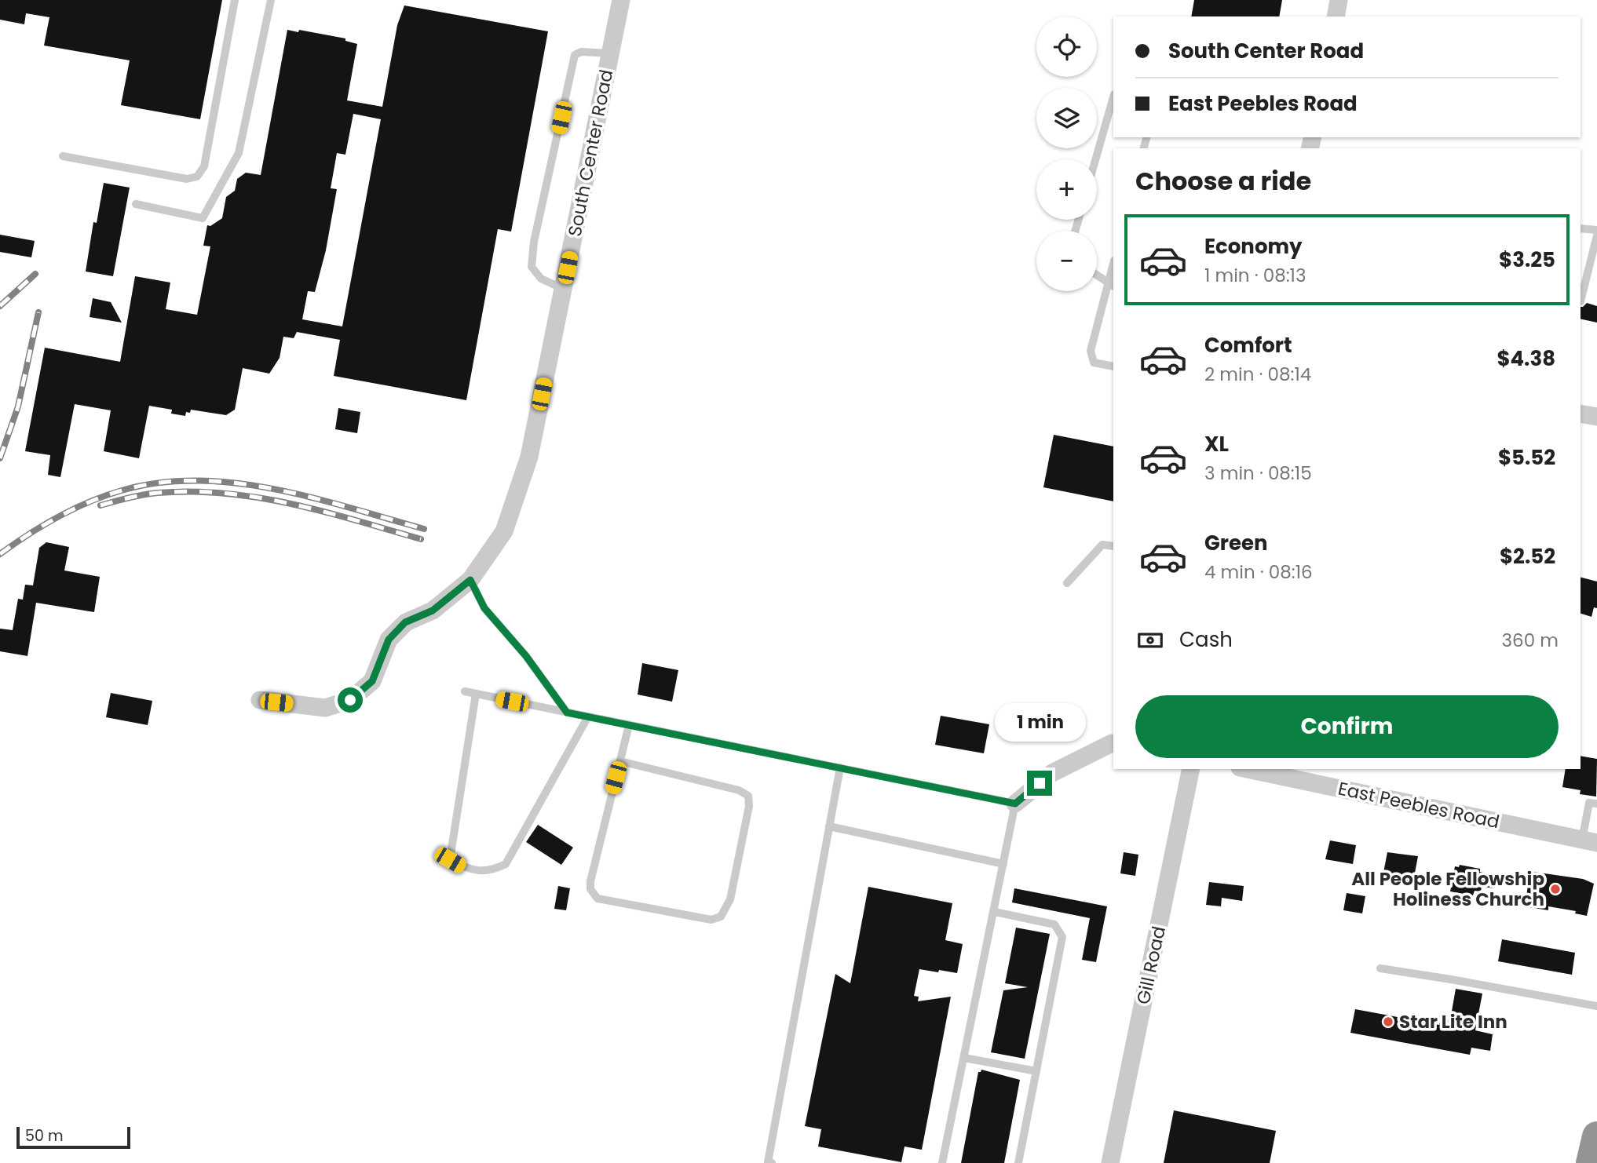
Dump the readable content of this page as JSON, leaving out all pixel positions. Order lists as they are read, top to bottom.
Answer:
{
  "streets": {
    "street": ["South Center Road", "East Peebles Road", "Gill Road"]
  },
  "places": ["All People Fellowship Holiness Church", "Star Lite Inn"],
  "scale_bar": "50 m",
  "page": {
    "map_buttons": ["+", "−"],
    "banner": ["South Center Road", "East Peebles Road"],
    "heading": "Choose a ride",
    "list": [
      {
        "name": "Economy",
        "note": "1 min · 08:13",
        "value": "$3.25"
      },
      {
        "name": "Comfort",
        "note": "2 min · 08:14",
        "value": "$4.38"
      },
      {
        "name": "XL",
        "note": "3 min · 08:15",
        "value": "$5.52"
      },
      {
        "name": "Green",
        "note": "4 min · 08:16",
        "value": "$2.52"
      }
    ],
    "pay": ["Cash", "360 m"],
    "buttons": "Confirm",
    "bubble": "1 min",
    "scale": "50 m"
  }
}
